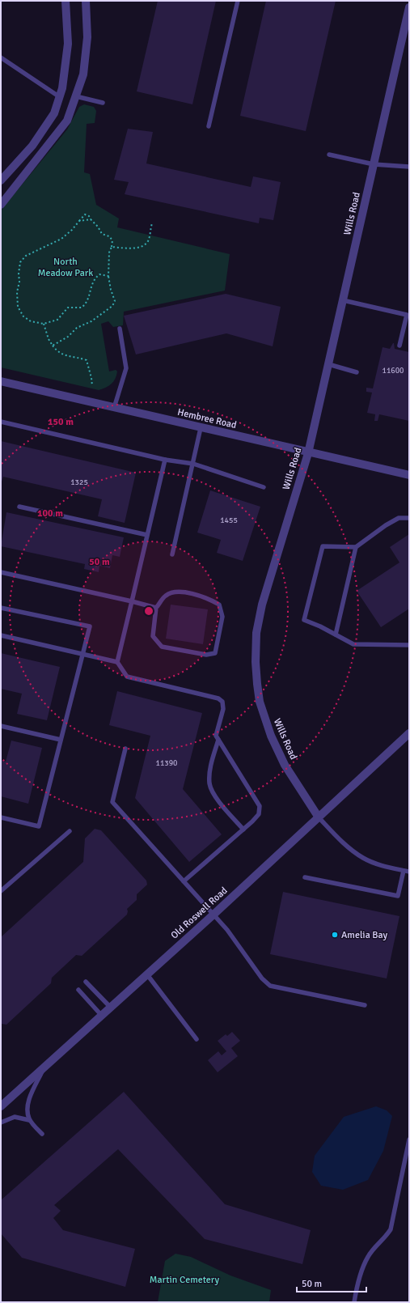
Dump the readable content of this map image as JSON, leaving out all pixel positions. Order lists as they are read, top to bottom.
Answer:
{
  "streets": {
    "street": ["Wills Road", "Hembree Road", "Old Roswell Road"]
  },
  "crossings": [
    ["Wills Road", "Hembree Road"],
    ["Wills Road", "Old Roswell Road"]
  ],
  "parks": ["North Meadow Park", "Martin Cemetery"],
  "places": ["Amelia Bay"],
  "house_numbers": [
    "11600",
    "1325",
    "1455",
    "11390"
  ],
  "scale_bar": "50 m",
  "rings": ["150 m", "100 m", "50 m"]
}
